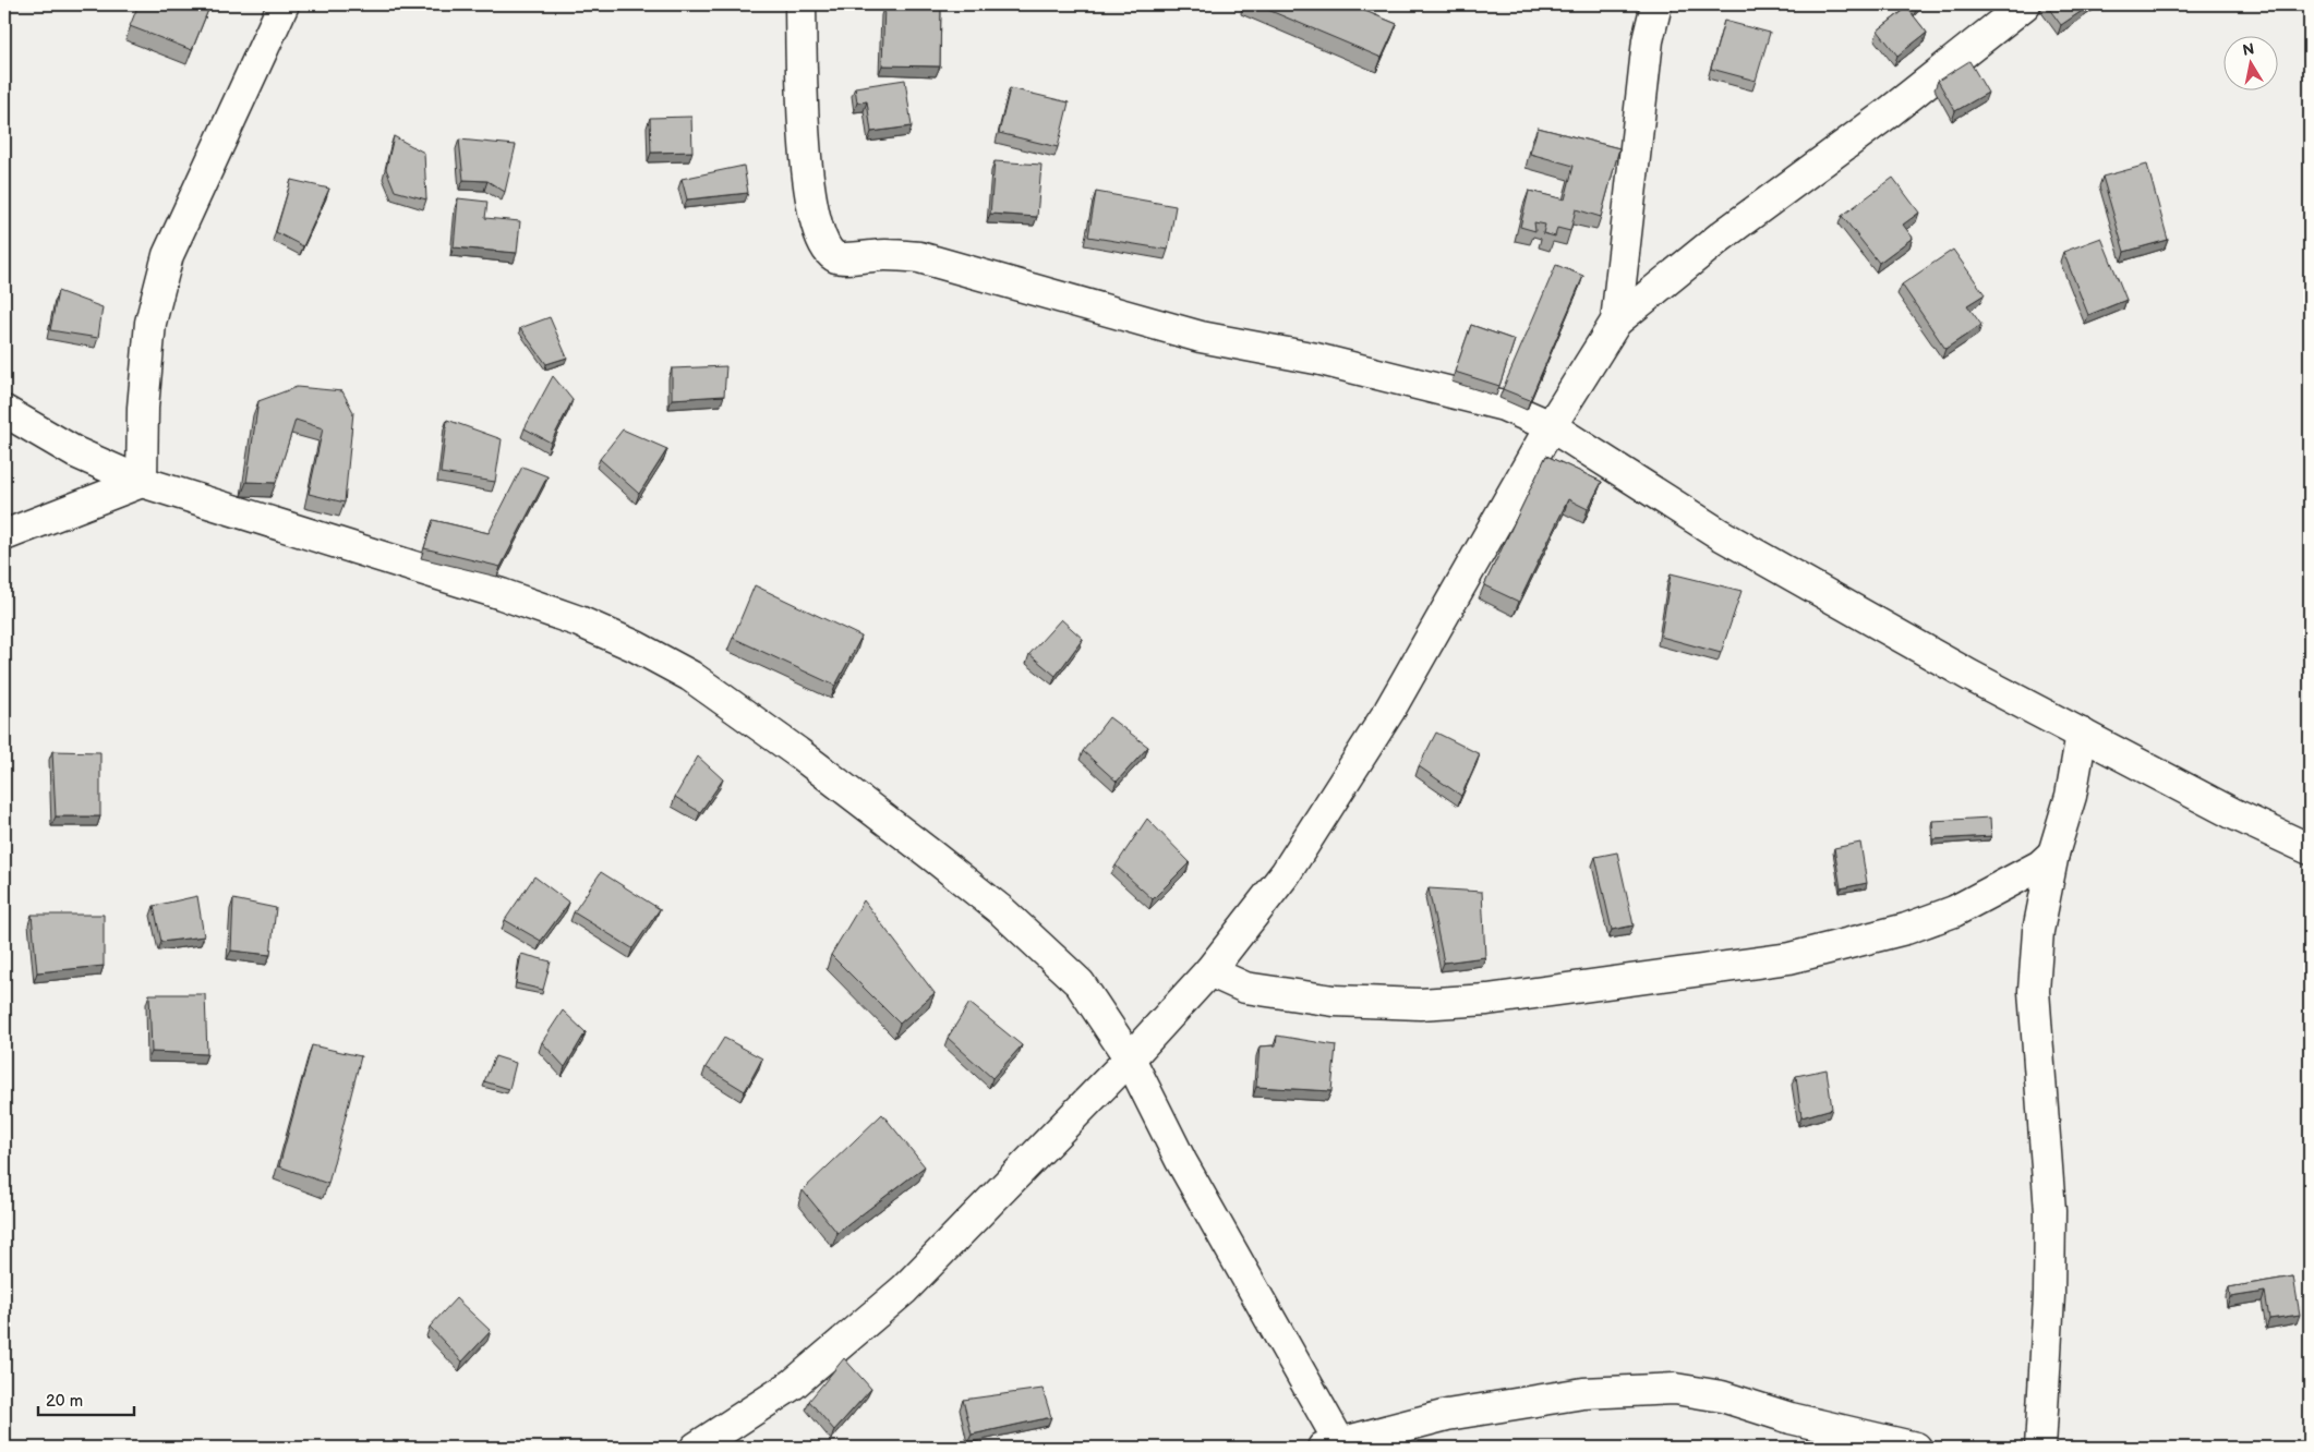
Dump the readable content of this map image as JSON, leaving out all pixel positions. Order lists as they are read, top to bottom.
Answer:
{
  "scale_bar": "20 m",
  "north": "top"
}
